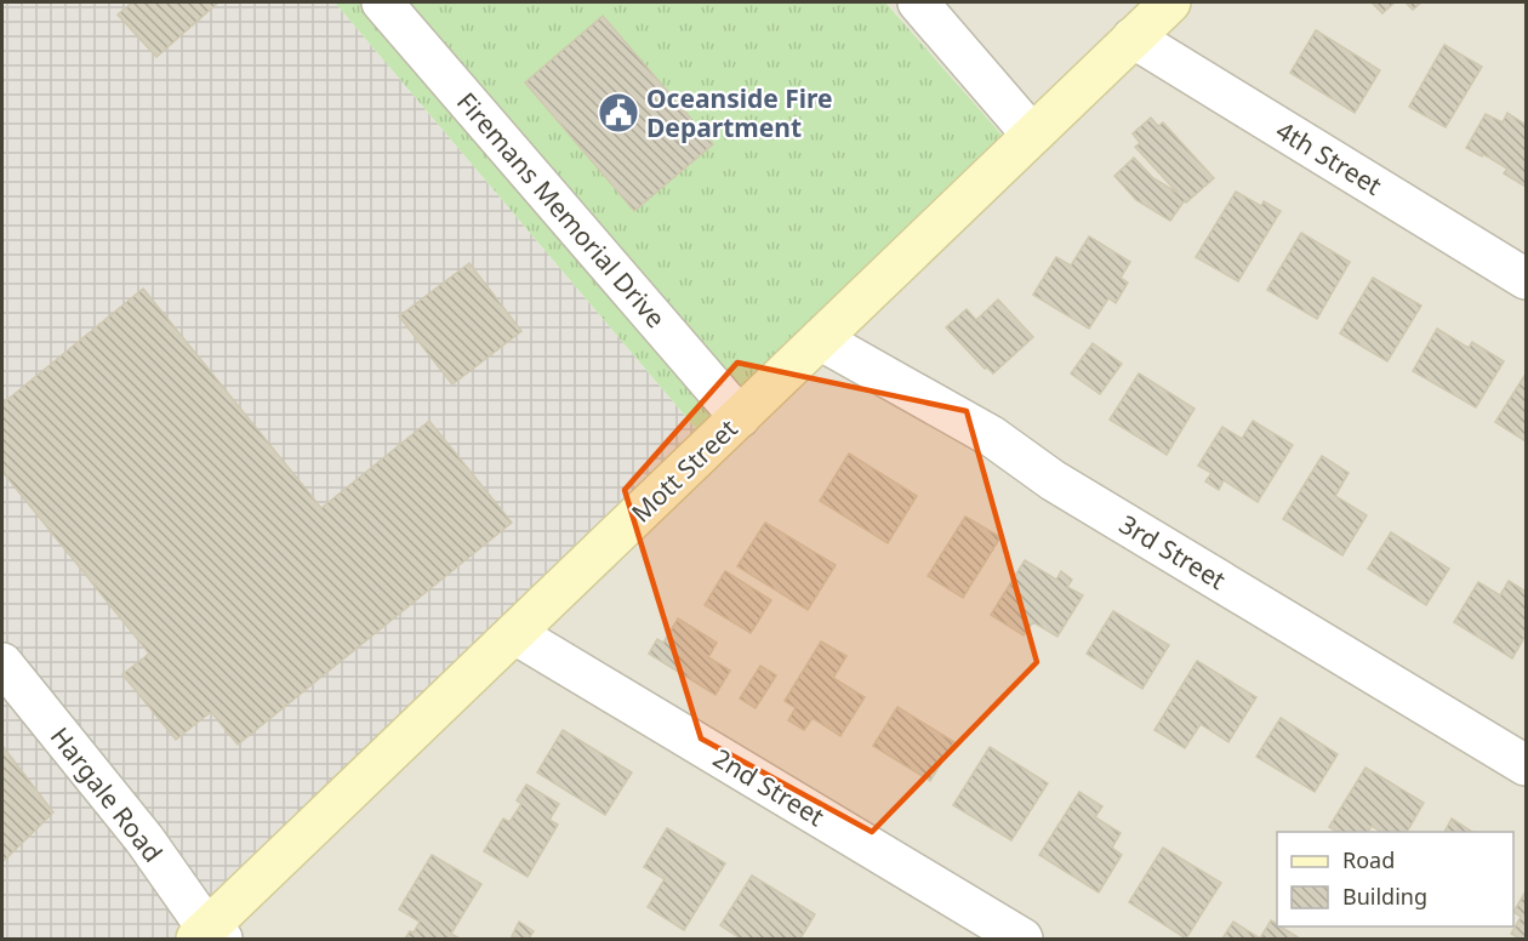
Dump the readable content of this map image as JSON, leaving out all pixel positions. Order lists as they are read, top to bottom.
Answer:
{
  "streets": {
    "main road": ["Mott Street"],
    "street": [
      "4th Street",
      "Firemans Memorial Drive",
      "3rd Street",
      "2nd Street",
      "Hargale Road"
    ]
  },
  "crossings": [
    ["4th Street", "Mott Street"],
    ["Firemans Memorial Drive", "Mott Street"],
    ["Mott Street", "3rd Street"],
    ["Mott Street", "2nd Street"],
    ["Mott Street", "Hargale Road"]
  ],
  "places": {
    "public building": ["Oceanside Fire Department"]
  },
  "legend": ["Road", "Building"]
}
